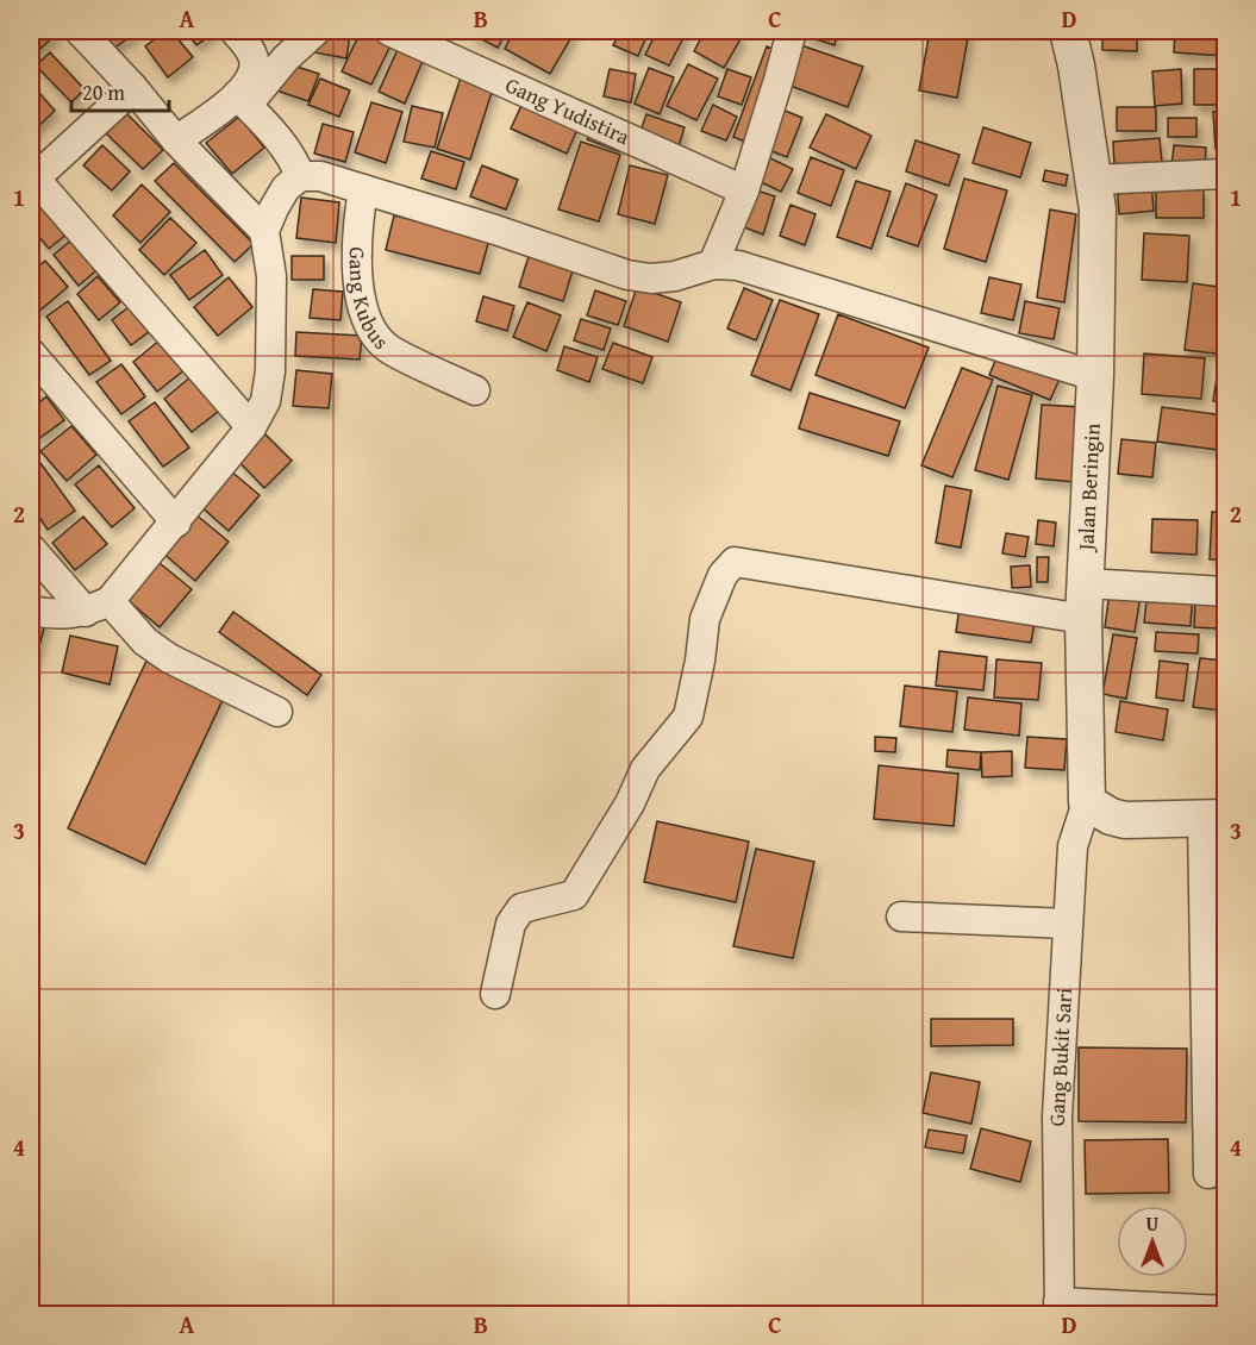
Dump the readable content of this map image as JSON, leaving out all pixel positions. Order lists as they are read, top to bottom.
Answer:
{
  "streets": {
    "street": [
      "Gang Yudistira",
      "Gang Kubus",
      "Jalan Beringin",
      "Gang Bukit Sari"
    ]
  },
  "crossings": [
    ["Jalan Beringin", "Gang Bukit Sari"]
  ],
  "scale_bar": "20 m",
  "north": "top",
  "grid": {
    "columns": [
      "A",
      "B",
      "C",
      "D"
    ],
    "rows": [
      "1",
      "2",
      "3",
      "4"
    ]
  }
}
